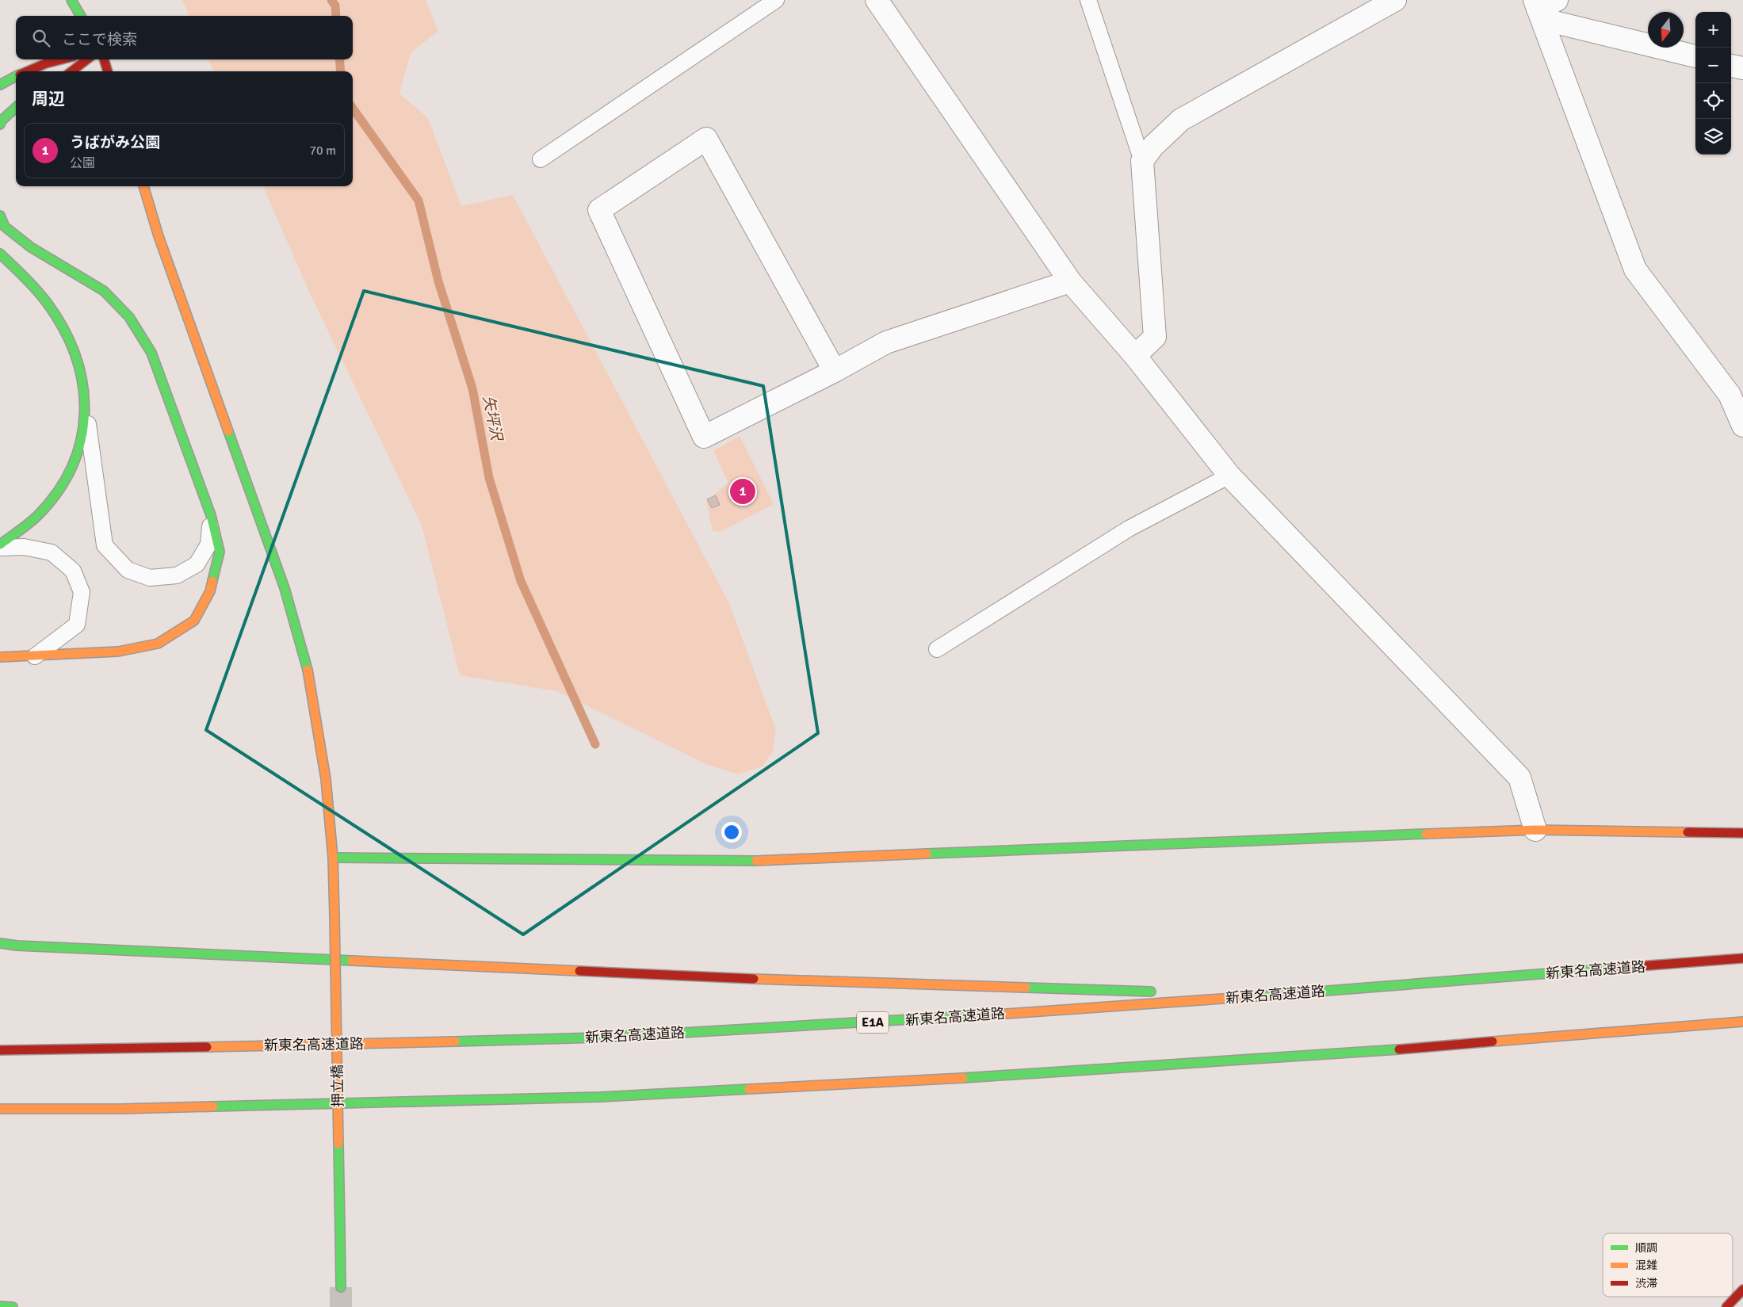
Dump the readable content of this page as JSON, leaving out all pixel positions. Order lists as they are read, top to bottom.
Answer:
{
  "streets": {
    "main road": ["新東名高速道路", "E1A", "押立橋"]
  },
  "water": ["矢坪沢"],
  "legend": ["順調", "混雑", "渋滞"],
  "north": "bottom",
  "page": {
    "map_buttons": ["+", "−"],
    "search": "ここで検索",
    "heading": "周辺",
    "list": [
      {
        "mark": "1",
        "name": "うばがみ公園",
        "note": "公園",
        "value": "70 m"
      }
    ],
    "pins": "1"
  }
}
